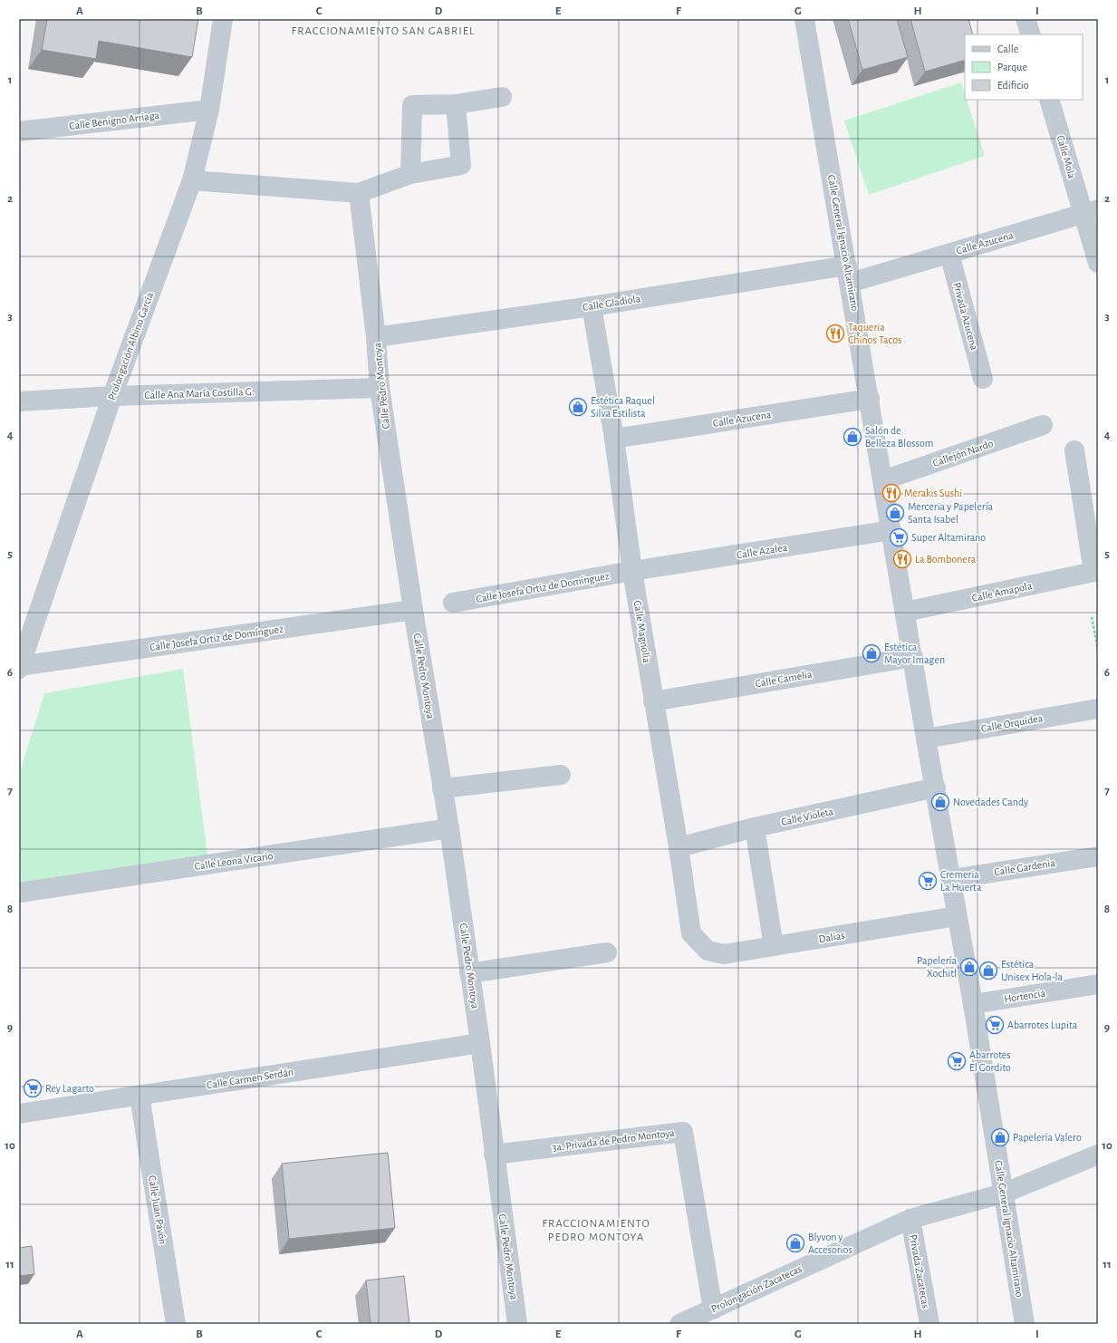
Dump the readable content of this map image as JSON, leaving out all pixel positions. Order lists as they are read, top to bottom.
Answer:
{
  "streets": {
    "street": [
      "Calle Benigno Arriaga",
      "Calle Mola",
      "Calle General Ignacio Altamirano",
      "Calle Azucena",
      "Calle Gladiola",
      "Privada Azucena",
      "Prolongación Albino García",
      "Calle Pedro Montoya",
      "Calle Ana María Costilla G.",
      "Callejón Nardo",
      "Calle Azalea",
      "Calle Josefa Ortiz de Domínguez",
      "Calle Amapola",
      "Calle Magnolia",
      "Calle Camelia",
      "Calle Orquídea",
      "Calle Violeta",
      "Calle Leona Vicario",
      "Calle Gardenia",
      "Dalias",
      "Hortencia",
      "Calle Carmen Serdán",
      "3a. Privada de Pedro Montoya",
      "Calle Juan Pavón",
      "Privada Zacatecas",
      "Prolongación Zacatecas"
    ]
  },
  "crossings": [
    ["Calle Benigno Arriaga", "Prolongación Albino García"],
    ["Calle Mola", "Calle Azucena"],
    ["Calle General Ignacio Altamirano", "Calle Azucena"],
    ["Calle General Ignacio Altamirano", "Calle Gladiola"],
    ["Calle General Ignacio Altamirano", "Callejón Nardo"],
    ["Calle General Ignacio Altamirano", "Calle Azalea"],
    ["Calle General Ignacio Altamirano", "Calle Amapola"],
    ["Calle General Ignacio Altamirano", "Calle Camelia"],
    ["Calle General Ignacio Altamirano", "Calle Orquídea"],
    ["Calle General Ignacio Altamirano", "Calle Violeta"],
    ["Calle General Ignacio Altamirano", "Calle Gardenia"],
    ["Calle General Ignacio Altamirano", "Dalias"],
    ["Calle General Ignacio Altamirano", "Hortencia"],
    ["Calle General Ignacio Altamirano", "Prolongación Zacatecas"],
    ["Calle Azucena", "Calle Gladiola"],
    ["Calle Azucena", "Privada Azucena"],
    ["Calle Azucena", "Calle Magnolia"],
    ["Calle Gladiola", "Calle Pedro Montoya"],
    ["Calle Gladiola", "Calle Magnolia"],
    ["Prolongación Albino García", "Calle Ana María Costilla G."],
    ["Prolongación Albino García", "Calle Josefa Ortiz de Domínguez"],
    ["Calle Pedro Montoya", "Calle Ana María Costilla G."],
    ["Calle Pedro Montoya", "Calle Josefa Ortiz de Domínguez"],
    ["Calle Pedro Montoya", "Calle Leona Vicario"],
    ["Calle Pedro Montoya", "Calle Carmen Serdán"],
    ["Calle Pedro Montoya", "3a. Privada de Pedro Montoya"],
    ["Calle Azalea", "Calle Josefa Ortiz de Domínguez"],
    ["Calle Azalea", "Calle Magnolia"],
    ["Calle Josefa Ortiz de Domínguez", "Calle Magnolia"],
    ["Calle Magnolia", "Calle Camelia"],
    ["Calle Magnolia", "Calle Violeta"],
    ["Calle Magnolia", "Dalias"],
    ["Calle Carmen Serdán", "Calle Juan Pavón"],
    ["3a. Privada de Pedro Montoya", "Prolongación Zacatecas"],
    ["Privada Zacatecas", "Prolongación Zacatecas"]
  ],
  "districts": ["FRACCIONAMIENTO SAN GABRIEL", "FRACCIONAMIENTO PEDRO MONTOYA"],
  "places": {
    "restaurant": ["Taqueria Chinos Tacos", "Merakis Sushi", "La Bombonera"],
    "shop": [
      "Estética Raquel Silva Estilista",
      "Salón de Belleza Blossom",
      "Merceria y Papelería Santa Isabel",
      "Estética Mayor Imagen",
      "Novedades Candy",
      "Papelería Xochitl",
      "Estética Unisex Hola-la",
      "Papelería Valero",
      "Blyvon y Accesorios"
    ],
    "supermarket": [
      "Super Altamirano",
      "Cremeria La Huerta",
      "Abarrotes Lupita",
      "Abarrotes El Gordito",
      "Rey Lagarto"
    ]
  },
  "legend": ["Calle", "Parque", "Edificio"],
  "grid": {
    "columns": [
      "A",
      "B",
      "C",
      "D",
      "E",
      "F",
      "G",
      "H",
      "I"
    ],
    "rows": [
      "1",
      "2",
      "3",
      "4",
      "5",
      "6",
      "7",
      "8",
      "9",
      "10",
      "11"
    ]
  }
}
